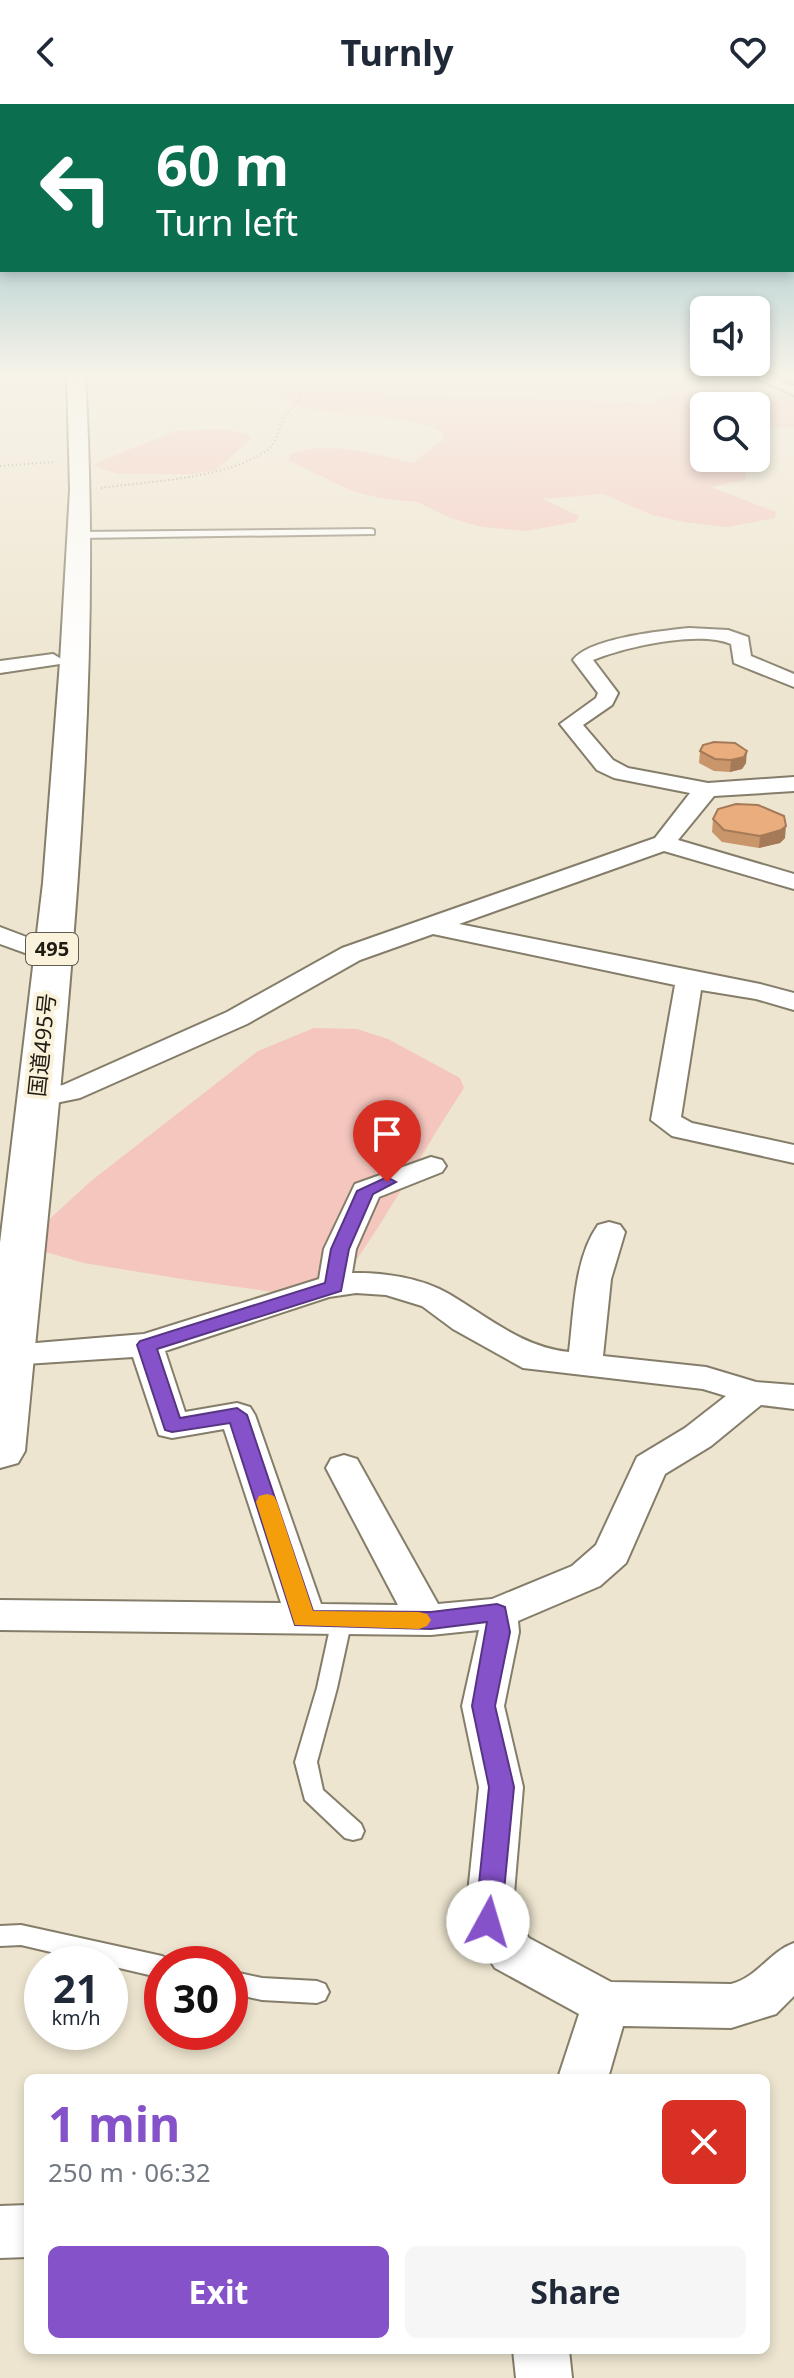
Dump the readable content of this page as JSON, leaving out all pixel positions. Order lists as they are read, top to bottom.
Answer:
{
  "streets": {
    "highway": ["495", "国道495号"]
  },
  "page": {
    "header": "Turnly",
    "turn": ["60 m", "Turn left"],
    "speed": "21 km/h",
    "limit": "30",
    "heading": ["1 min", "250 m · 06:32"],
    "buttons": ["Exit", "Share"]
  }
}
